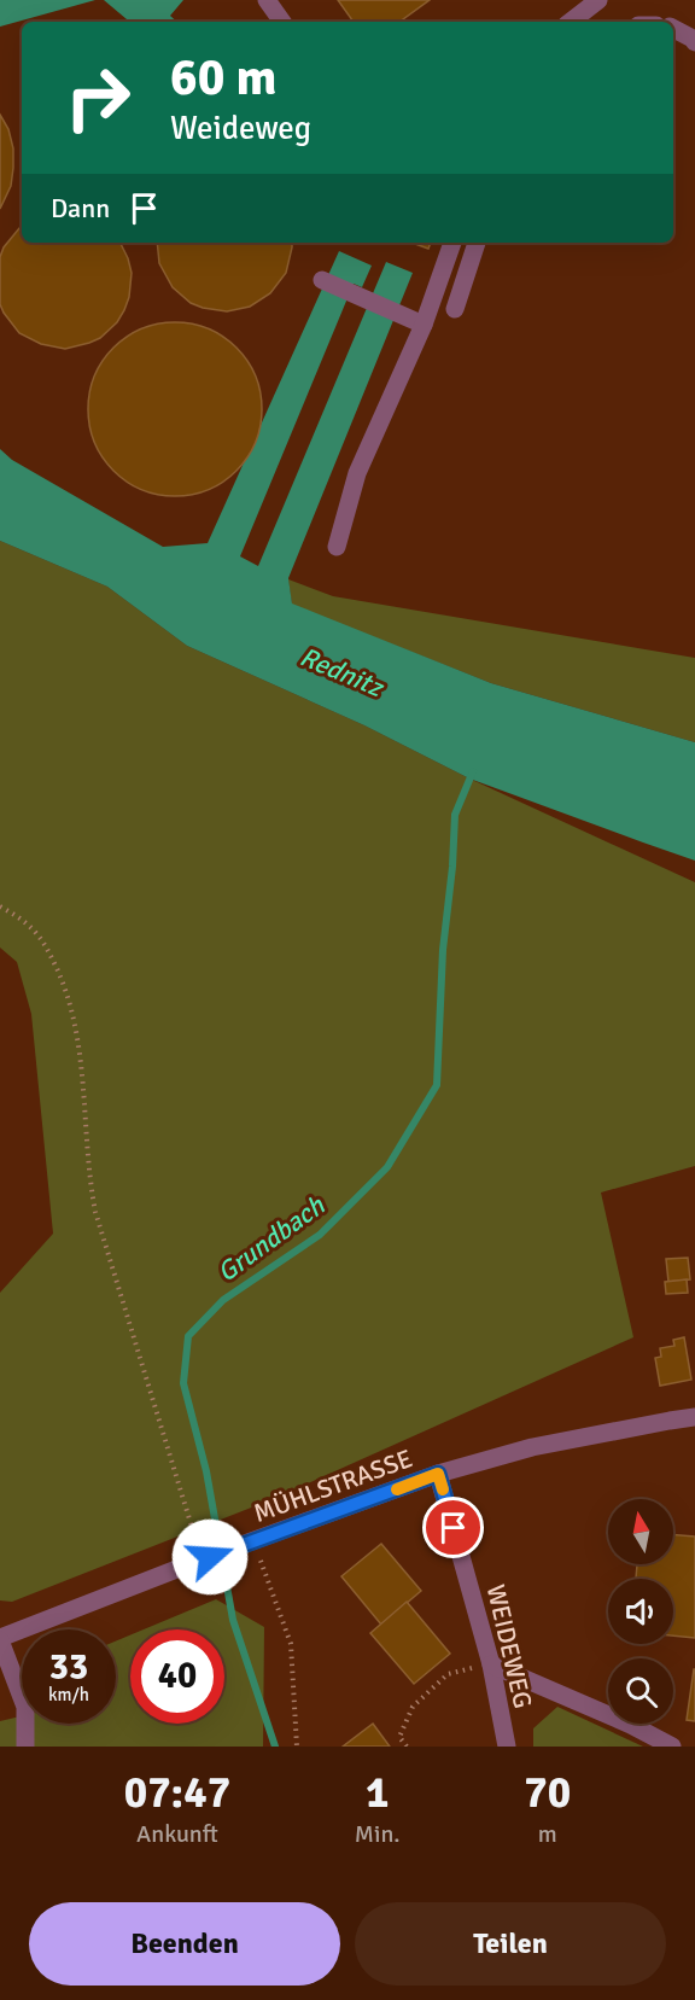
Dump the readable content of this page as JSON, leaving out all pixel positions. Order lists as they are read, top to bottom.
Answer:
{
  "streets": {
    "street": ["MÜHLSTRASSE", "WEIDEWEG"]
  },
  "crossings": [
    ["MÜHLSTRASSE", "WEIDEWEG"]
  ],
  "water": ["Rednitz", "Grundbach"],
  "north": "top",
  "page": {
    "turn": ["60 m", "Weideweg"],
    "then": "Dann",
    "speed": "33 km/h",
    "limit": "40",
    "eta": [
      "07:47",
      "Ankunft",
      "1",
      "Min.",
      "70",
      "m"
    ],
    "buttons": ["Beenden", "Teilen"]
  }
}
